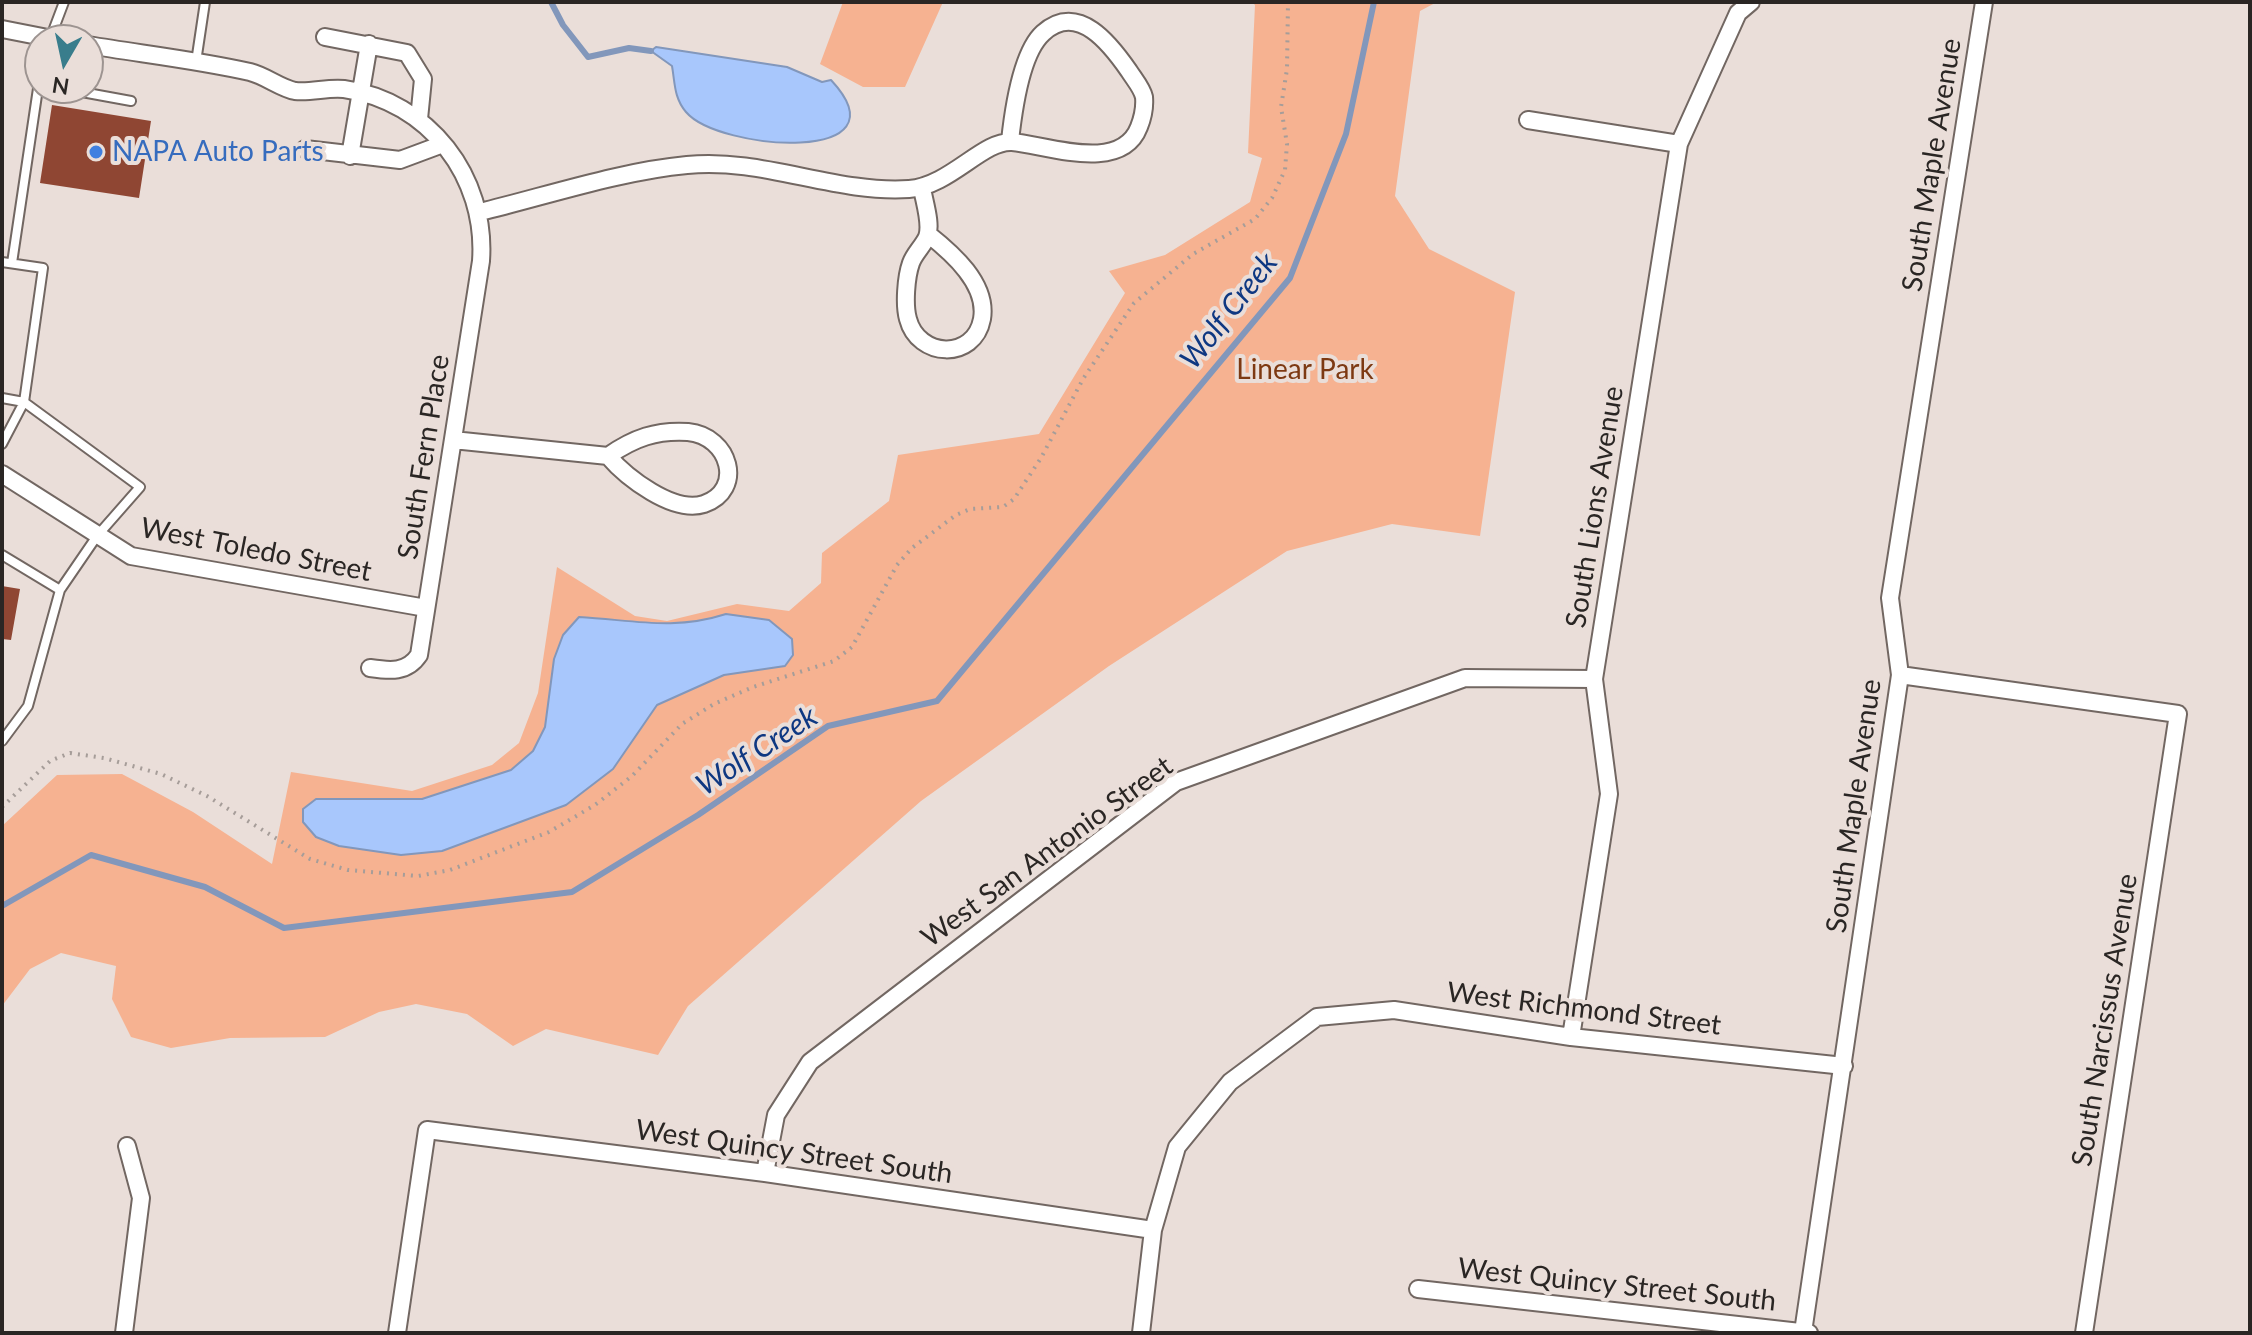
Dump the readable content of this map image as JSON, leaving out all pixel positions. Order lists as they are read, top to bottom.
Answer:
{
  "streets": {
    "street": [
      "South Maple Avenue",
      "South Fern Place",
      "South Lions Avenue",
      "West Toledo Street",
      "West San Antonio Street",
      "West Richmond Street",
      "South Narcissus Avenue",
      "West Quincy Street South"
    ]
  },
  "crossings": [
    ["South Maple Avenue", "West Richmond Street"],
    ["South Maple Avenue", "South Narcissus Avenue"],
    ["South Maple Avenue", "West Quincy Street South"],
    ["South Fern Place", "West Toledo Street"],
    ["South Lions Avenue", "West San Antonio Street"],
    ["South Lions Avenue", "West Richmond Street"],
    ["West San Antonio Street", "West Quincy Street South"],
    ["West Richmond Street", "West Quincy Street South"]
  ],
  "water": ["Wolf Creek"],
  "parks": ["Linear Park"],
  "places": ["NAPA Auto Parts"],
  "north": "bottom"
}
